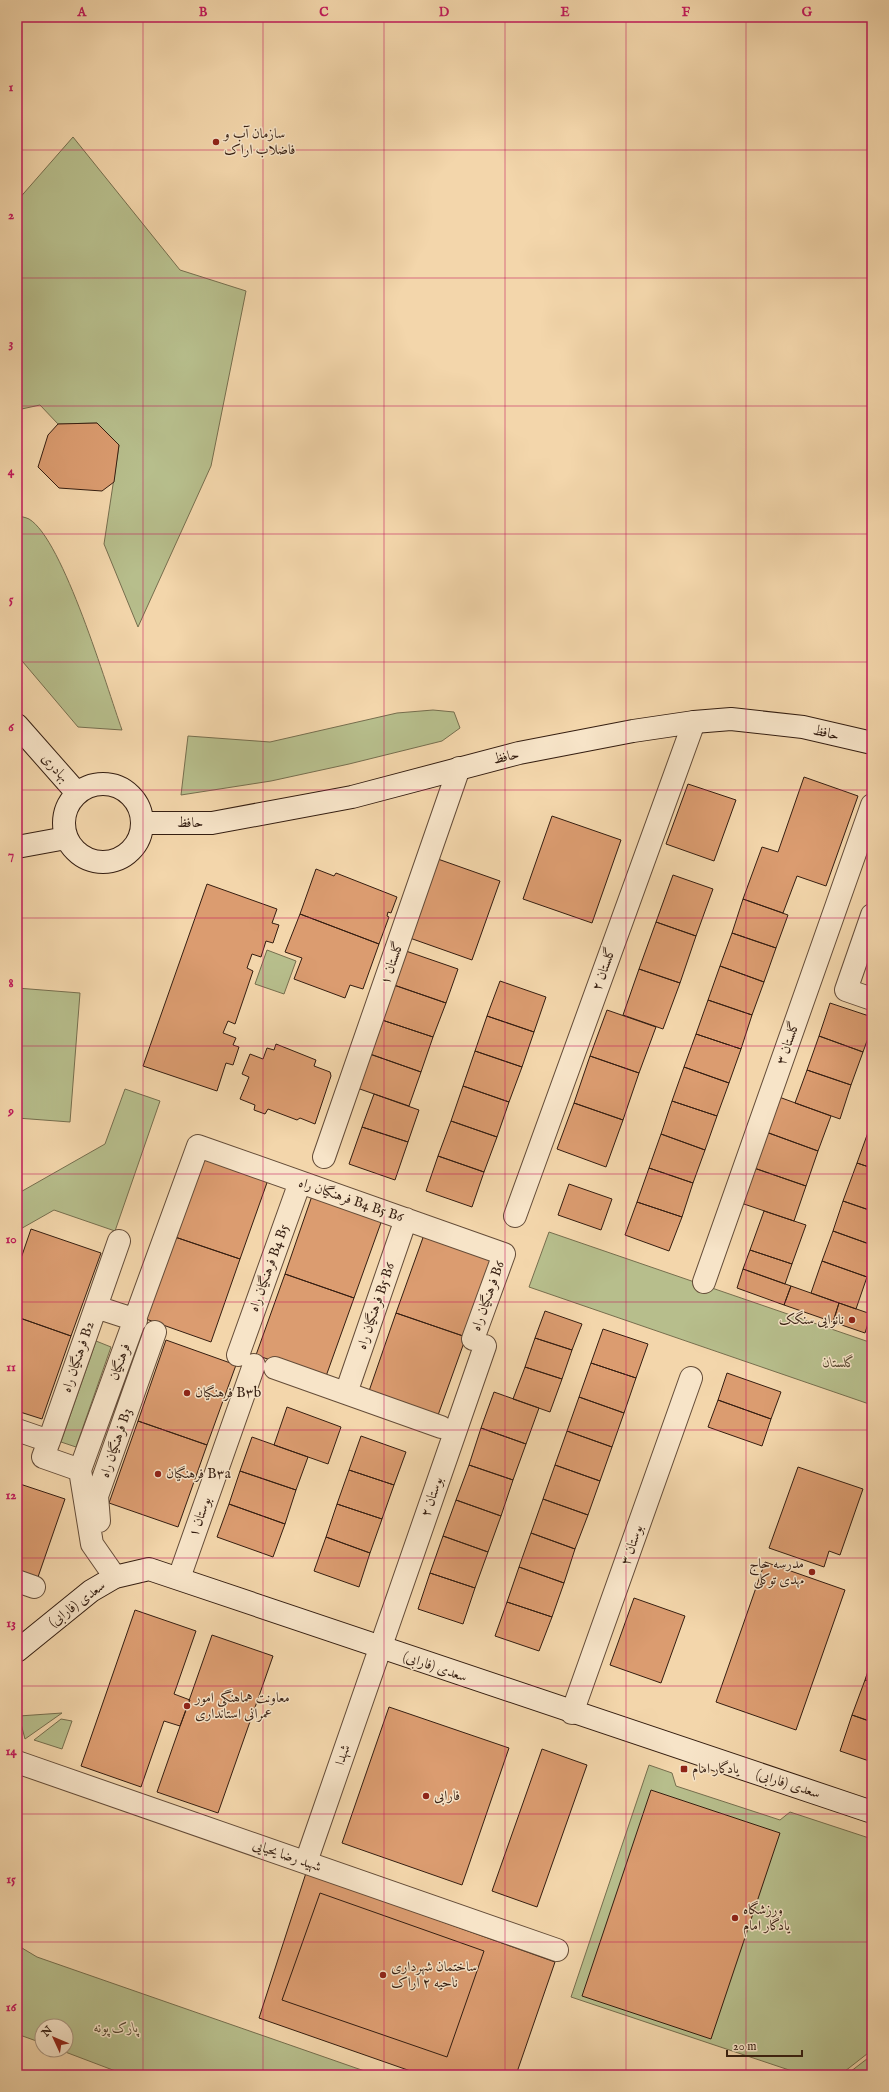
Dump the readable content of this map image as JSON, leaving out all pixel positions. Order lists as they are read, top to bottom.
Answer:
{
  "streets": {
    "street": [
      "حافظ",
      "بهادری",
      "گلستان ۱",
      "گلستان ۲",
      "گلستان ۳",
      "فرهنگیان راه B4 B5 B6",
      "فرهنگیان راه B4 B5",
      "فرهنگیان راه B6",
      "فرهنگیان راه B5 B6",
      "فرهنگیان راه B2",
      "فرهنگیان",
      "فرهنگیان راه B3",
      "بوستان ۲",
      "بوستان ۱",
      "بوستان ۳",
      "سعدی (فارابی)",
      "شهدا",
      "شهید رضا یحیایی"
    ]
  },
  "crossings": [
    ["حافظ", "بهادری"],
    ["حافظ", "گلستان ۱"],
    ["حافظ", "گلستان ۲"],
    ["فرهنگیان راه B4 B5 B6", "فرهنگیان راه B4 B5"],
    ["فرهنگیان راه B4 B5 B6", "فرهنگیان راه B6"],
    ["فرهنگیان راه B4 B5 B6", "فرهنگیان راه B5 B6"],
    ["فرهنگیان راه B4 B5 B6", "فرهنگیان"],
    ["فرهنگیان راه B4 B5", "بوستان ۱"],
    ["فرهنگیان راه B6", "بوستان ۲"],
    ["فرهنگیان راه B2", "فرهنگیان"],
    ["فرهنگیان", "فرهنگیان راه B3"],
    ["فرهنگیان", "سعدی (فارابی)"],
    ["بوستان ۲", "سعدی (فارابی)"],
    ["بوستان ۲", "شهدا"],
    ["بوستان ۱", "سعدی (فارابی)"],
    ["بوستان ۳", "سعدی (فارابی)"],
    ["سعدی (فارابی)", "شهدا"],
    ["شهدا", "شهید رضا یحیایی"]
  ],
  "parks": ["گلستان", "پارک پونه"],
  "places": {
    "other": [
      "سازمان آب و فاضلاب اراک",
      "نانوایی سنگک",
      "فرهنگیان B۳b",
      "فرهنگیان B۳a",
      "مدرسه حاج مهدی توکلی",
      "معاونت هماهنگی امور عمرانی استانداری",
      "فارابی",
      "ورزشگاه یادگار امام",
      "ساختمان شهرداری ناحیه ۲ اراک"
    ],
    "transit": ["یادگار امام"]
  },
  "scale_bar": "20 m",
  "north": "top left",
  "grid": {
    "columns": [
      "A",
      "B",
      "C",
      "D",
      "E",
      "F",
      "G"
    ],
    "rows": [
      "1",
      "2",
      "3",
      "4",
      "5",
      "6",
      "7",
      "8",
      "9",
      "10",
      "11",
      "12",
      "13",
      "14",
      "15",
      "16"
    ]
  }
}
